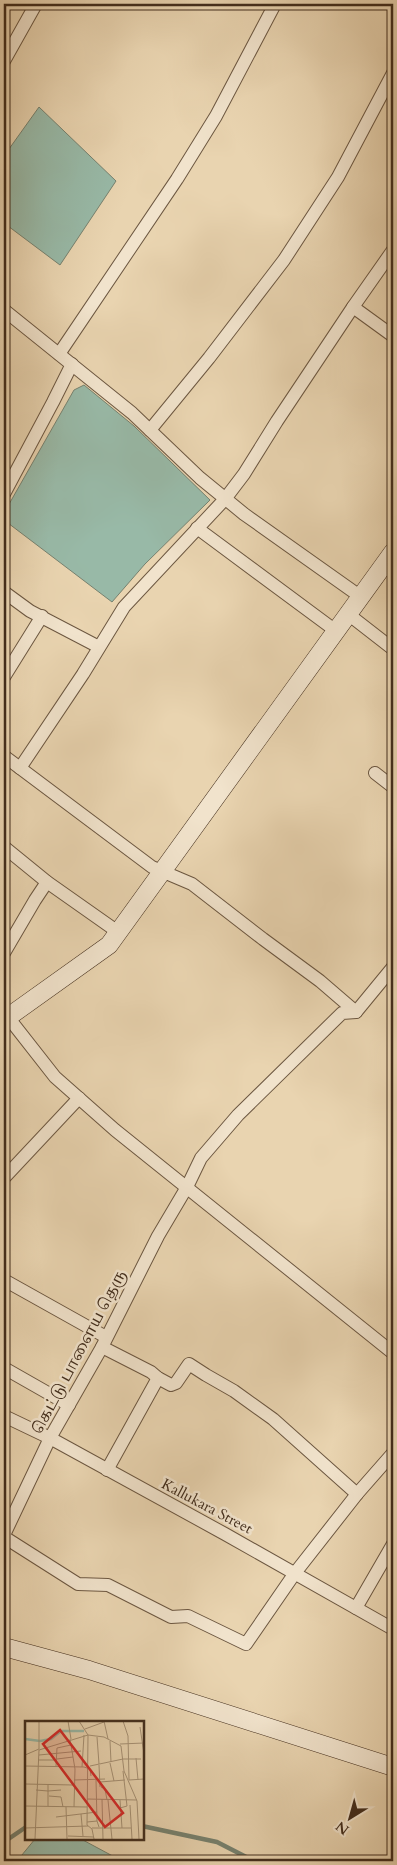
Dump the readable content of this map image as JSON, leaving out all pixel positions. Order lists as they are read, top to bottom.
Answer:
{
  "streets": {
    "street": ["கெட்டு பாளைய தெரு", "Kallukara Street"]
  },
  "crossings": [
    ["கெட்டு பாளைய தெரு", "Kallukara Street"]
  ],
  "north": "bottom left"
}
